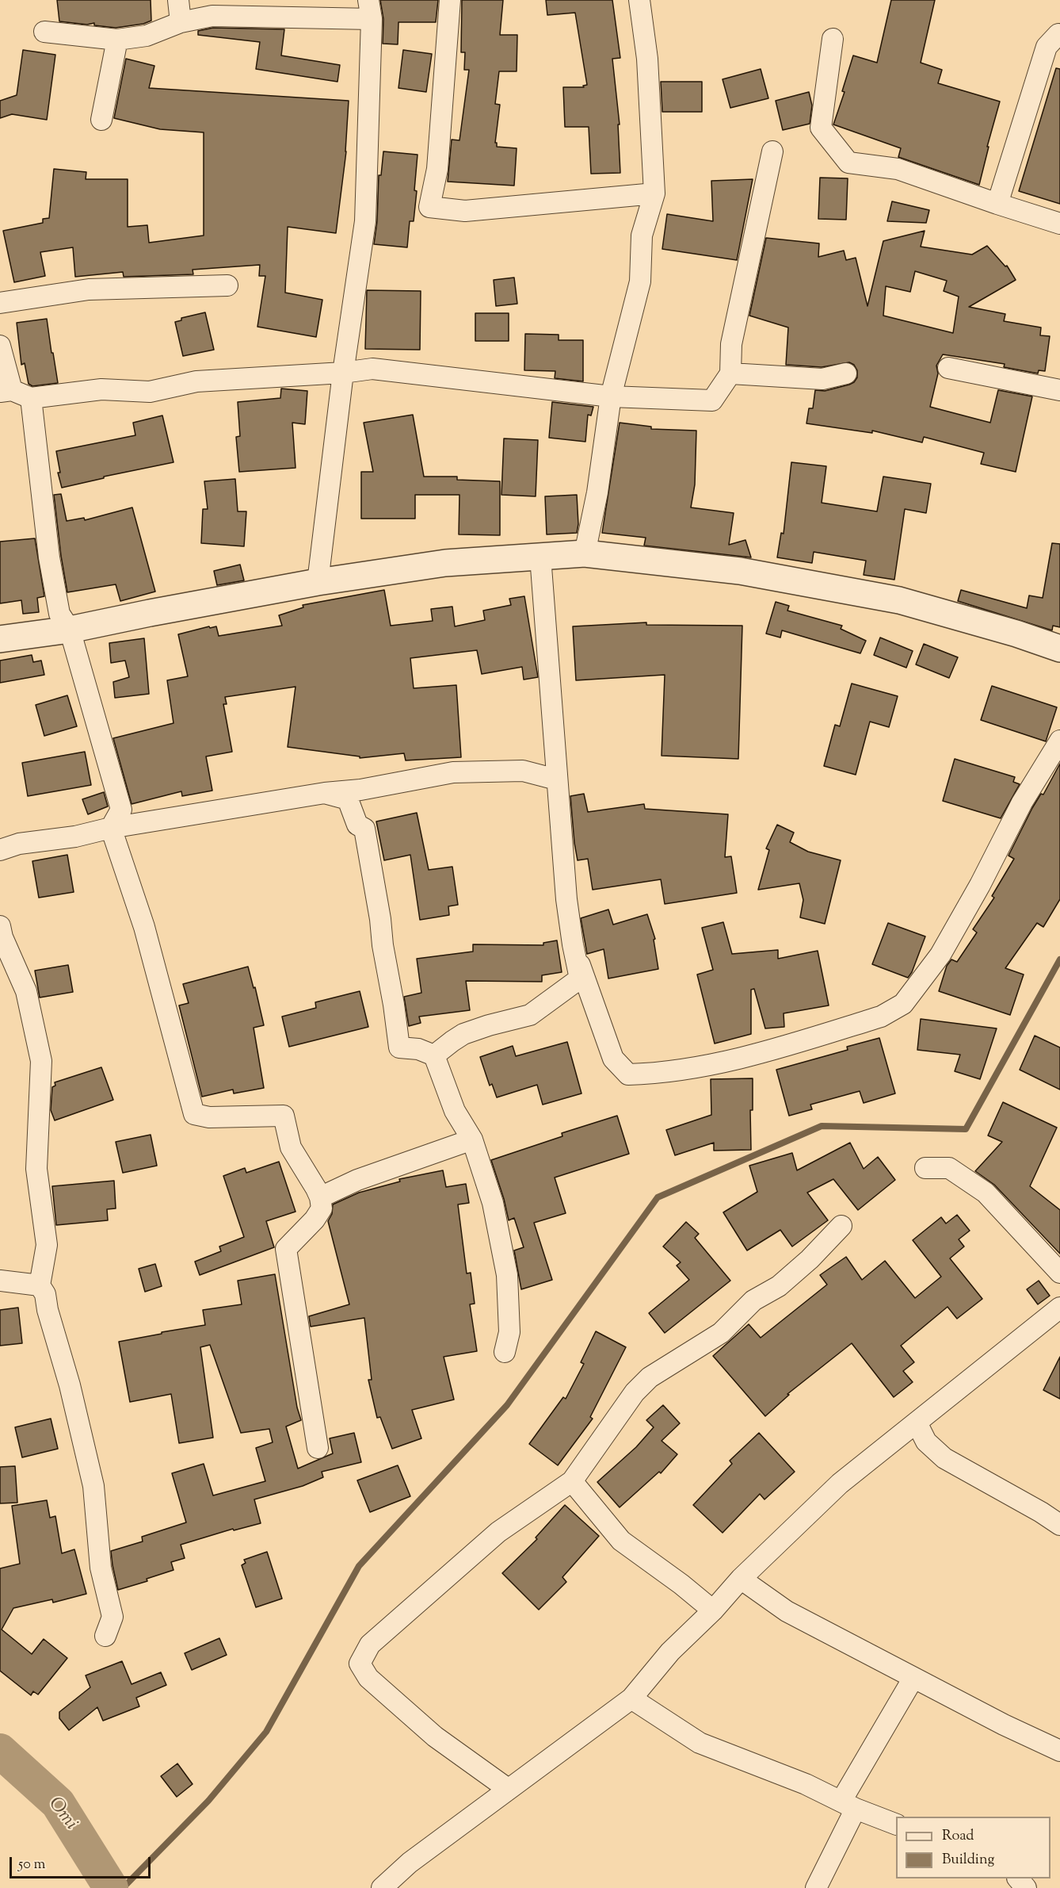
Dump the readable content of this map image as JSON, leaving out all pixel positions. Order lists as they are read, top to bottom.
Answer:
{
  "water": ["Omi"],
  "legend": ["Road", "Building"],
  "scale_bar": "50 m"
}
